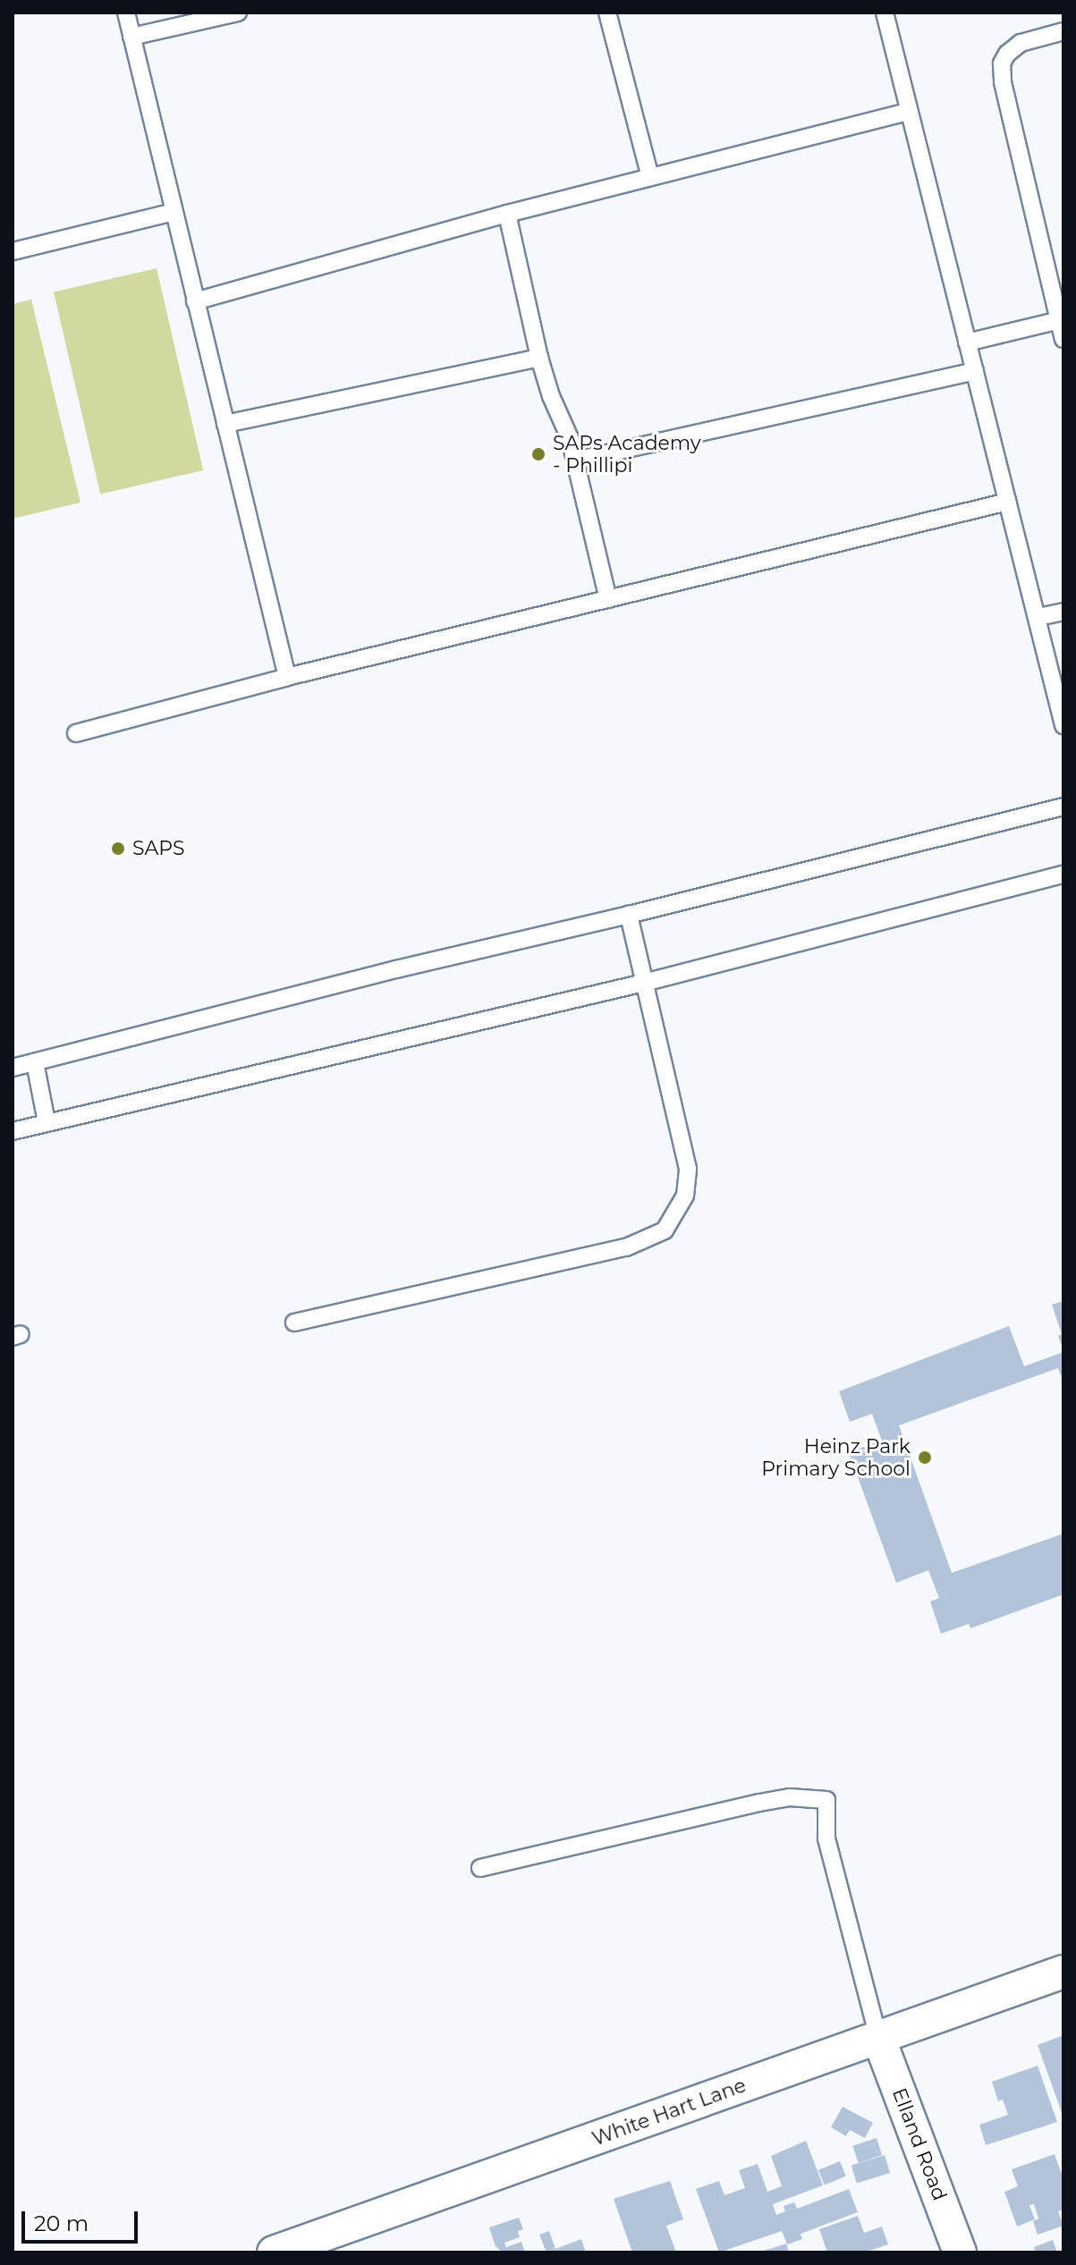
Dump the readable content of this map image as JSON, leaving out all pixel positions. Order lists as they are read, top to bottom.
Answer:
{
  "streets": {
    "street": ["White Hart Lane", "Elland Road"]
  },
  "crossings": [
    ["White Hart Lane", "Elland Road"]
  ],
  "places": ["SAPs Academy - Phillipi", "SAPS", "Heinz Park Primary School"],
  "scale_bar": "20 m"
}
